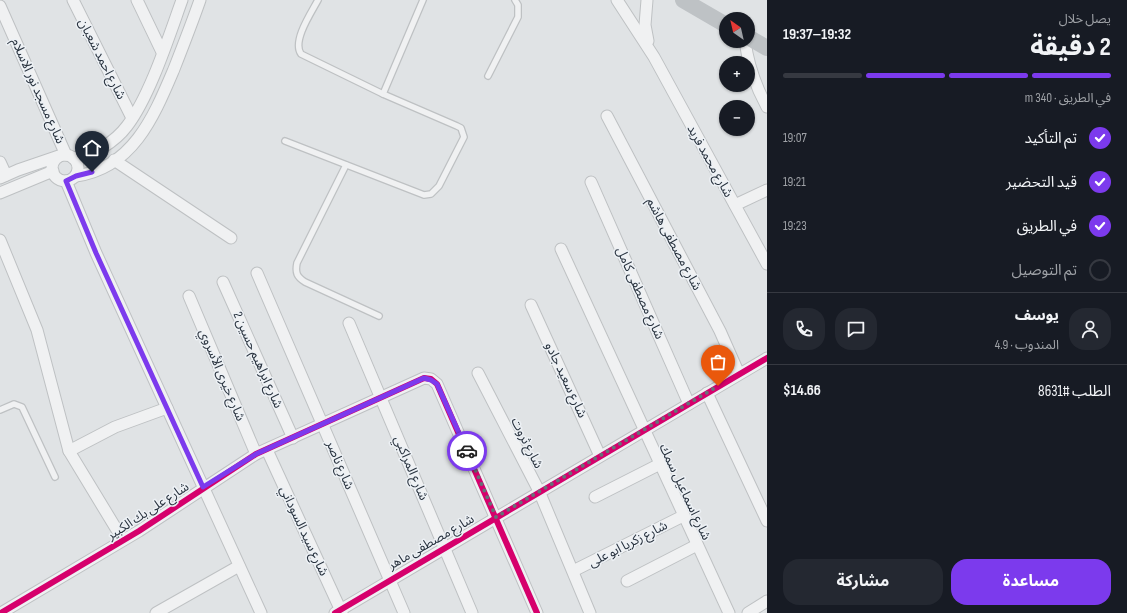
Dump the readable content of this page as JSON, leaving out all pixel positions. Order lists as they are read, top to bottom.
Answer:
{
  "streets": {
    "street": [
      "شارع احمد شعبان",
      "شارع مسجد نور الاسلام",
      "شارع محمد فريد",
      "شارع مصطفى هاشم",
      "شارع مصطفى كامل",
      "شارع ابراهيم حسين 2",
      "شارع خيرى الأسروي",
      "شارع سعيد جادو",
      "شارع ثروت",
      "شارع ناصر",
      "شارع المراكبي",
      "شارع اسماعيل سمك",
      "شارع على بك الكبير",
      "شارع سيد السوداني",
      "شارع مصطفى ماهر",
      "شارع زكريا ابو على"
    ]
  },
  "crossings": [
    ["شارع مصطفى هاشم", "شارع مصطفى ماهر"],
    ["شارع مصطفى كامل", "شارع مصطفى ماهر"],
    ["شارع ابراهيم حسين 2", "شارع على بك الكبير"],
    ["شارع خيرى الأسروي", "شارع على بك الكبير"],
    ["شارع خيرى الأسروي", "شارع سيد السوداني"],
    ["شارع سعيد جادو", "شارع مصطفى ماهر"],
    ["شارع ثروت", "شارع مصطفى ماهر"],
    ["شارع ثروت", "شارع زكريا ابو على"],
    ["شارع ناصر", "شارع على بك الكبير"],
    ["شارع ناصر", "شارع مصطفى ماهر"],
    ["شارع المراكبي", "شارع على بك الكبير"],
    ["شارع المراكبي", "شارع مصطفى ماهر"],
    ["شارع اسماعيل سمك", "شارع مصطفى ماهر"],
    ["شارع اسماعيل سمك", "شارع زكريا ابو على"],
    ["شارع على بك الكبير", "شارع سيد السوداني"],
    ["شارع على بك الكبير", "شارع مصطفى ماهر"],
    ["شارع سيد السوداني", "شارع مصطفى ماهر"]
  ],
  "north": "top left",
  "page": {
    "heading": ["2 دقيقة", "يصل خلال", "19:32–19:37"],
    "panel": [
      "يوسف",
      "المندوب · 4.9",
      "الطلب #8631",
      "$14.66"
    ],
    "map_buttons": ["+", "−"],
    "bar": "في الطريق · 340 m",
    "list": [
      ["تم التأكيد", "19:07"],
      ["قيد التحضير", "19:21"],
      ["في الطريق", "19:23"],
      "تم التوصيل"
    ],
    "buttons": ["مساعدة", "مشاركة"]
  }
}
